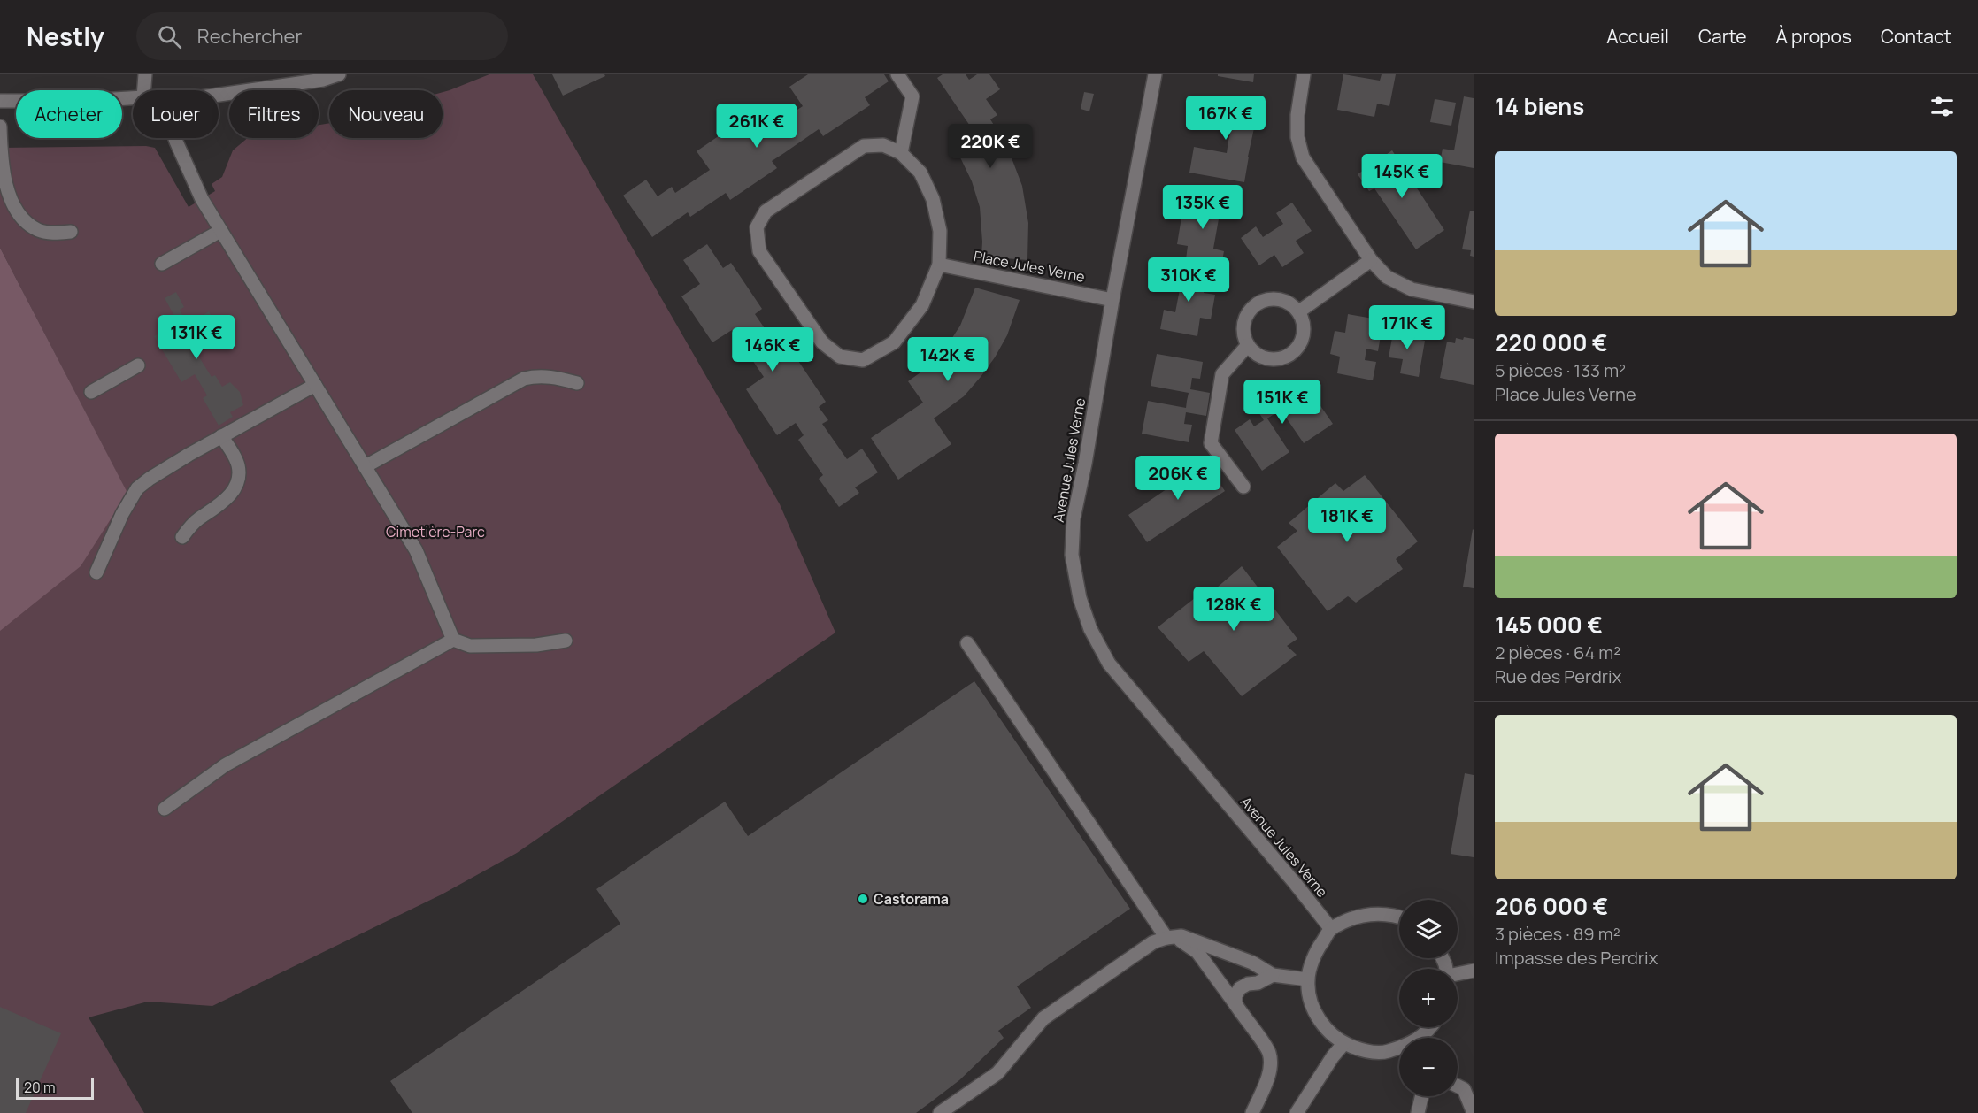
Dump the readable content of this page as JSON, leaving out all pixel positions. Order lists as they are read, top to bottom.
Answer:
{
  "streets": {
    "street": ["Place Jules Verne", "Avenue Jules Verne"]
  },
  "crossings": [
    ["Place Jules Verne", "Avenue Jules Verne"]
  ],
  "parks": ["Cimetière-Parc"],
  "places": ["Castorama"],
  "scale_bar": "20 m",
  "page": {
    "header": "Nestly",
    "search": "Rechercher",
    "nav": [
      "Accueil",
      "Carte",
      "À propos",
      "Contact"
    ],
    "heading": "14 biens",
    "chip": [
      "Acheter",
      "Louer",
      "Filtres",
      "Nouveau"
    ],
    "price": [
      "167K €",
      "261K €",
      "220K €",
      "145K €",
      "135K €",
      "310K €",
      "171K €",
      "131K €",
      "146K €",
      "142K €",
      "151K €",
      "206K €",
      "181K €",
      "128K €"
    ],
    "list": [
      {
        "name": "220 000 €",
        "note": "5 pièces · 133 m² · Place Jules Verne"
      },
      {
        "name": "145 000 €",
        "note": "2 pièces · 64 m² · Rue des Perdrix"
      },
      {
        "name": "206 000 €",
        "note": "3 pièces · 89 m² · Impasse des Perdrix"
      }
    ],
    "map_buttons": ["+", "−"],
    "scale": "20 m"
  }
}
